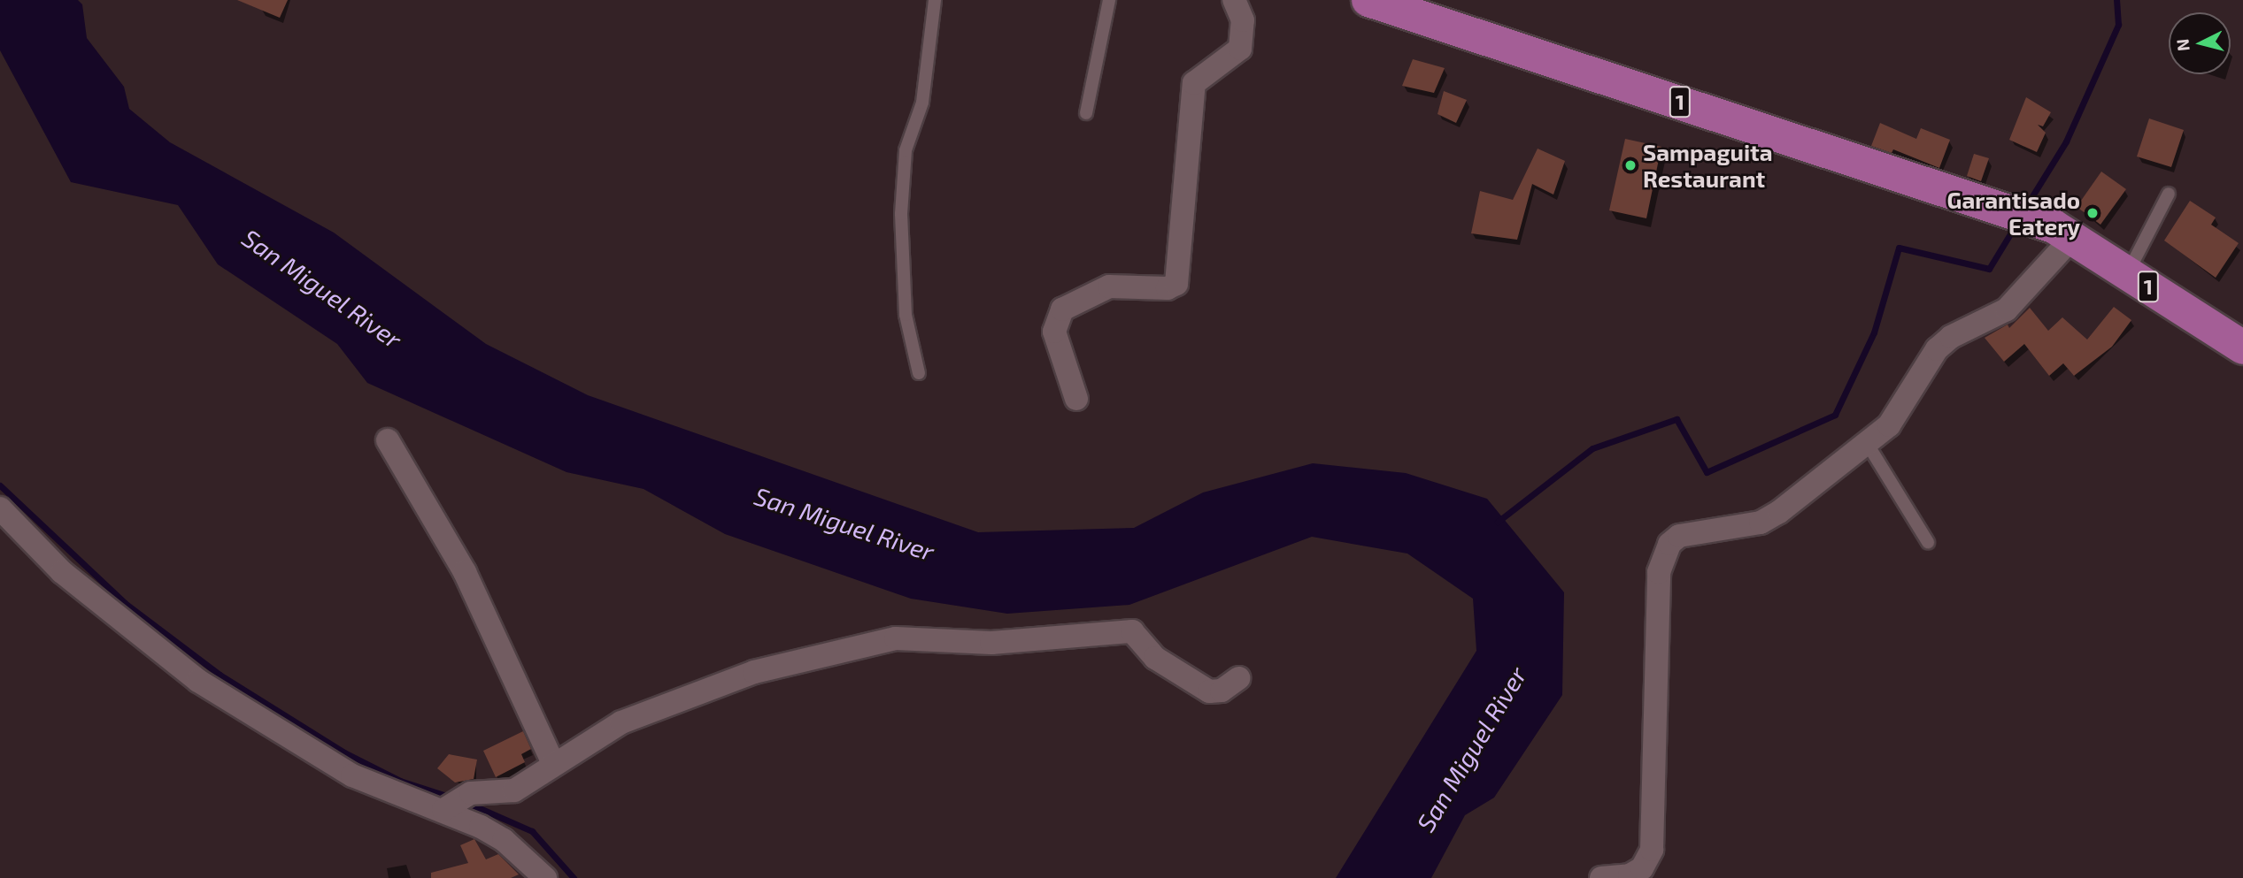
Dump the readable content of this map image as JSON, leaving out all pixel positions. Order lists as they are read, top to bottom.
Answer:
{
  "streets": {
    "highway": ["1"]
  },
  "water": ["San Miguel River"],
  "places": ["Sampaguita Restaurant", "Garantisado Eatery"],
  "north": "left"
}
